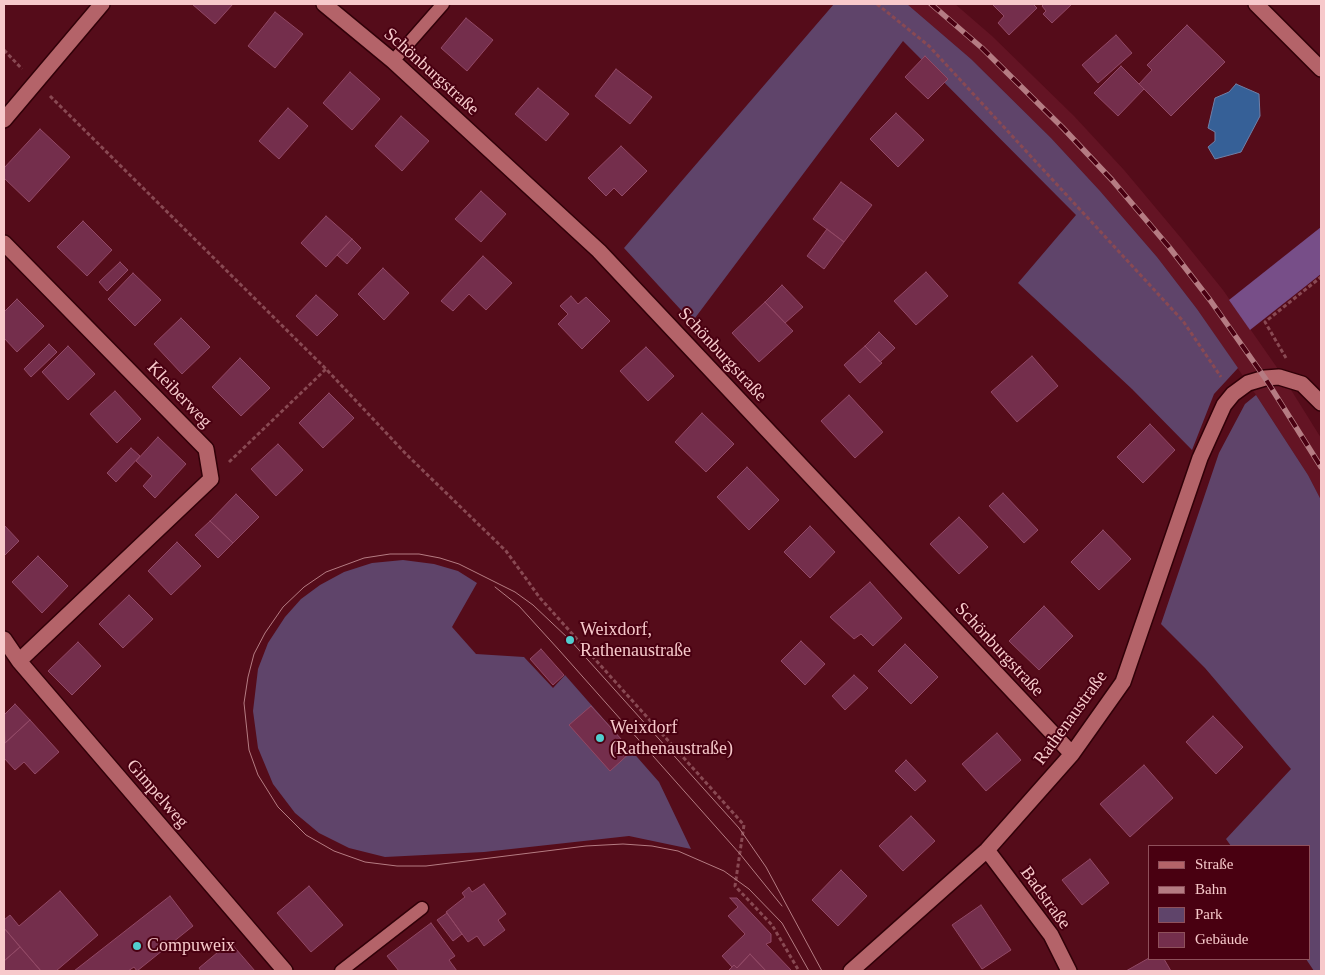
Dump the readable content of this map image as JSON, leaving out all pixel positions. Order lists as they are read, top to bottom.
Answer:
{
  "streets": {
    "street": [
      "Schönburgstraße",
      "Kleiberweg",
      "Rathenaustraße",
      "Gimpelweg",
      "Badstraße"
    ]
  },
  "crossings": [
    ["Schönburgstraße", "Rathenaustraße"],
    ["Rathenaustraße", "Badstraße"]
  ],
  "places": ["Weixdorf, Rathenaustraße", "Weixdorf (Rathenaustraße)", "Compuweix"],
  "legend": [
    "Straße",
    "Bahn",
    "Park",
    "Gebäude"
  ]
}
